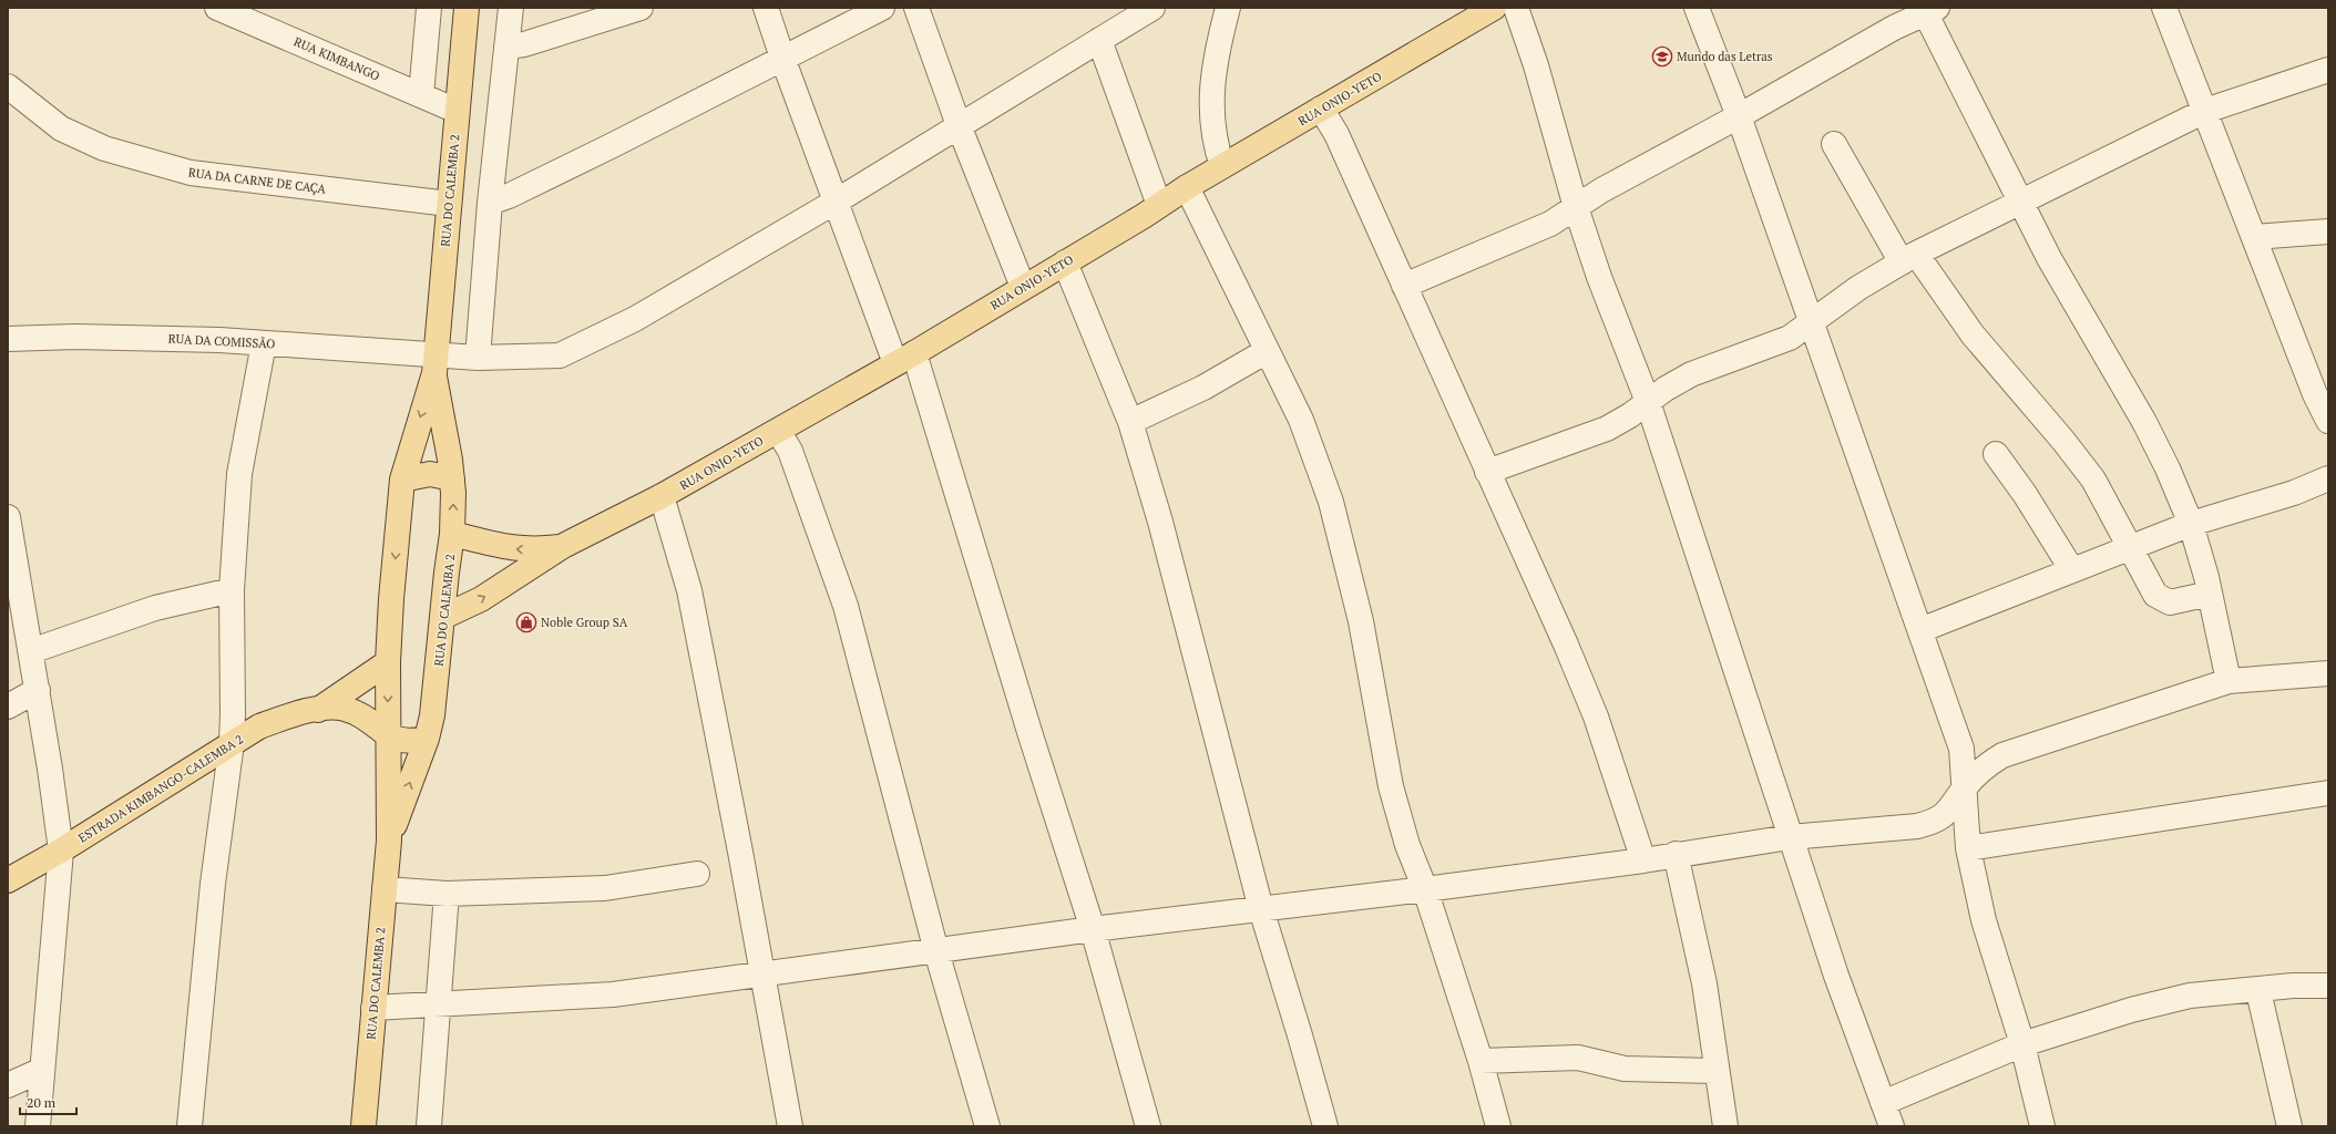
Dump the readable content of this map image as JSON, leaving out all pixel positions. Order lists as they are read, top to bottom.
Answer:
{
  "streets": {
    "main road": ["RUA ONJO-YETO", "RUA DO CALEMBA 2", "ESTRADA KIMBANGO-CALEMBA 2"],
    "street": ["RUA KIMBANGO", "RUA DA CARNE DE CAÇA", "RUA DA COMISSÃO"]
  },
  "crossings": [
    ["RUA KIMBANGO", "RUA DO CALEMBA 2"],
    ["RUA DA CARNE DE CAÇA", "RUA DO CALEMBA 2"],
    ["RUA DO CALEMBA 2", "RUA DA COMISSÃO"]
  ],
  "places": {
    "school or university": ["Mundo das Letras"],
    "shop": ["Noble Group SA"]
  },
  "scale_bar": "20 m"
}
